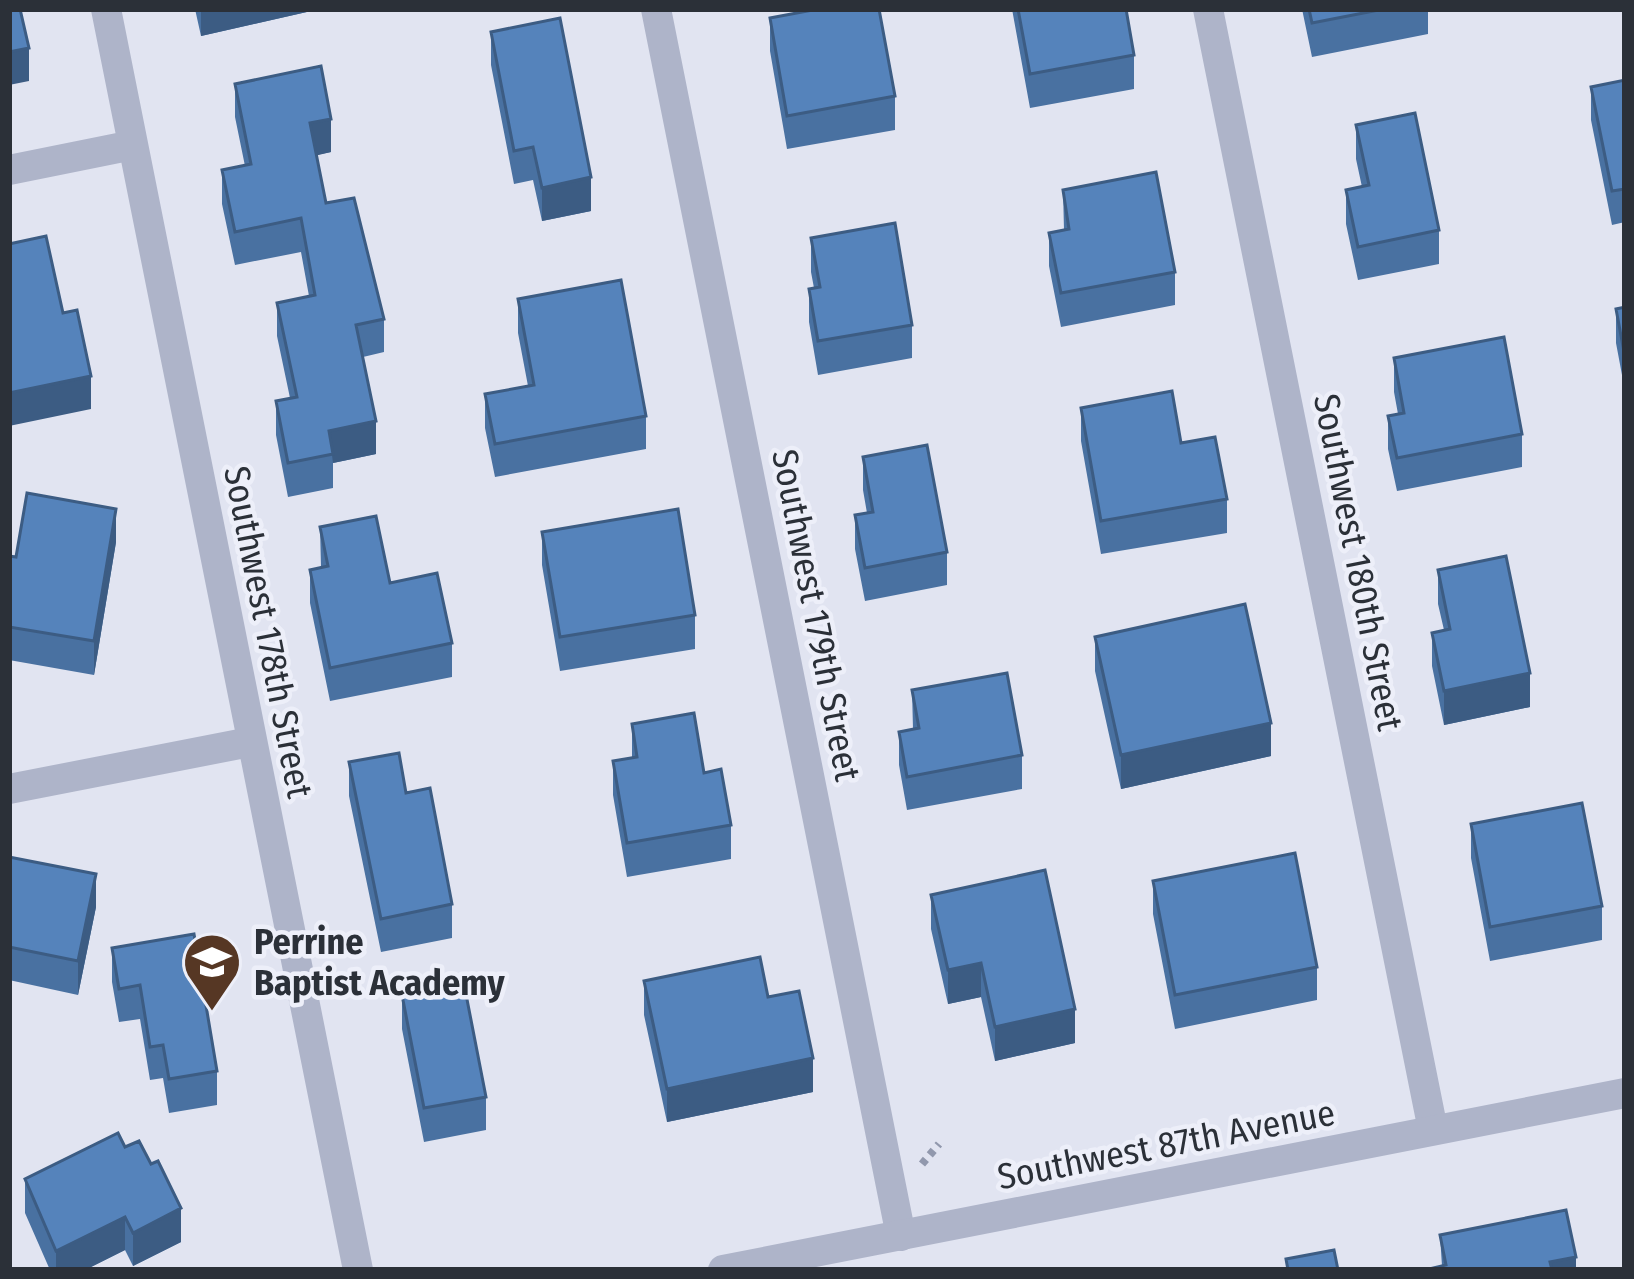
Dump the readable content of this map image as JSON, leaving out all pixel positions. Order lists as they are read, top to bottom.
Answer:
{
  "streets": {
    "street": [
      "Southwest 180th Street",
      "Southwest 179th Street",
      "Southwest 178th Street",
      "Southwest 87th Avenue"
    ]
  },
  "crossings": [
    ["Southwest 180th Street", "Southwest 87th Avenue"],
    ["Southwest 179th Street", "Southwest 87th Avenue"]
  ],
  "places": {
    "school or university": ["Perrine Baptist Academy"]
  }
}
